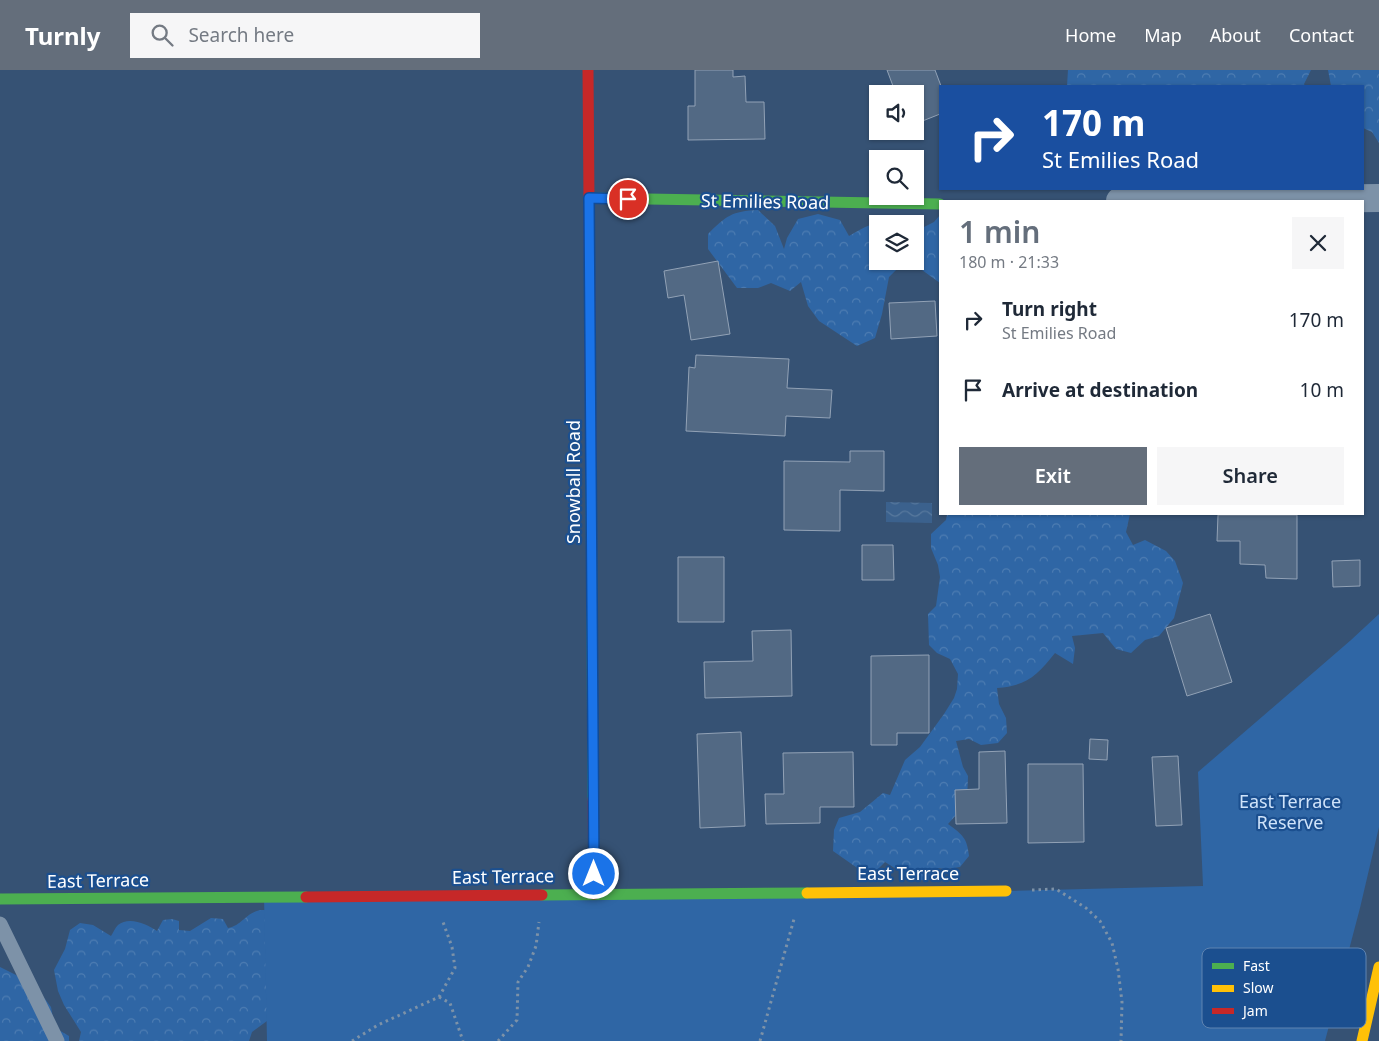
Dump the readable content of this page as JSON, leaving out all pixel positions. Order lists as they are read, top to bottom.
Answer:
{
  "streets": {
    "street": ["St Emilies Road", "Snowball Road", "East Terrace"]
  },
  "crossings": [
    ["St Emilies Road", "Snowball Road"],
    ["Snowball Road", "East Terrace"]
  ],
  "parks": ["East Terrace Reserve"],
  "legend": ["Fast", "Slow", "Jam"],
  "page": {
    "header": "Turnly",
    "search": "Search here",
    "nav": [
      "Home",
      "Map",
      "About",
      "Contact"
    ],
    "turn": ["170 m", "St Emilies Road"],
    "heading": ["1 min", "180 m · 21:33"],
    "list": [
      {
        "name": "Turn right",
        "note": "St Emilies Road",
        "value": "170 m"
      },
      {
        "name": "Arrive at destination",
        "value": "10 m"
      }
    ],
    "buttons": ["Exit", "Share"]
  }
}
